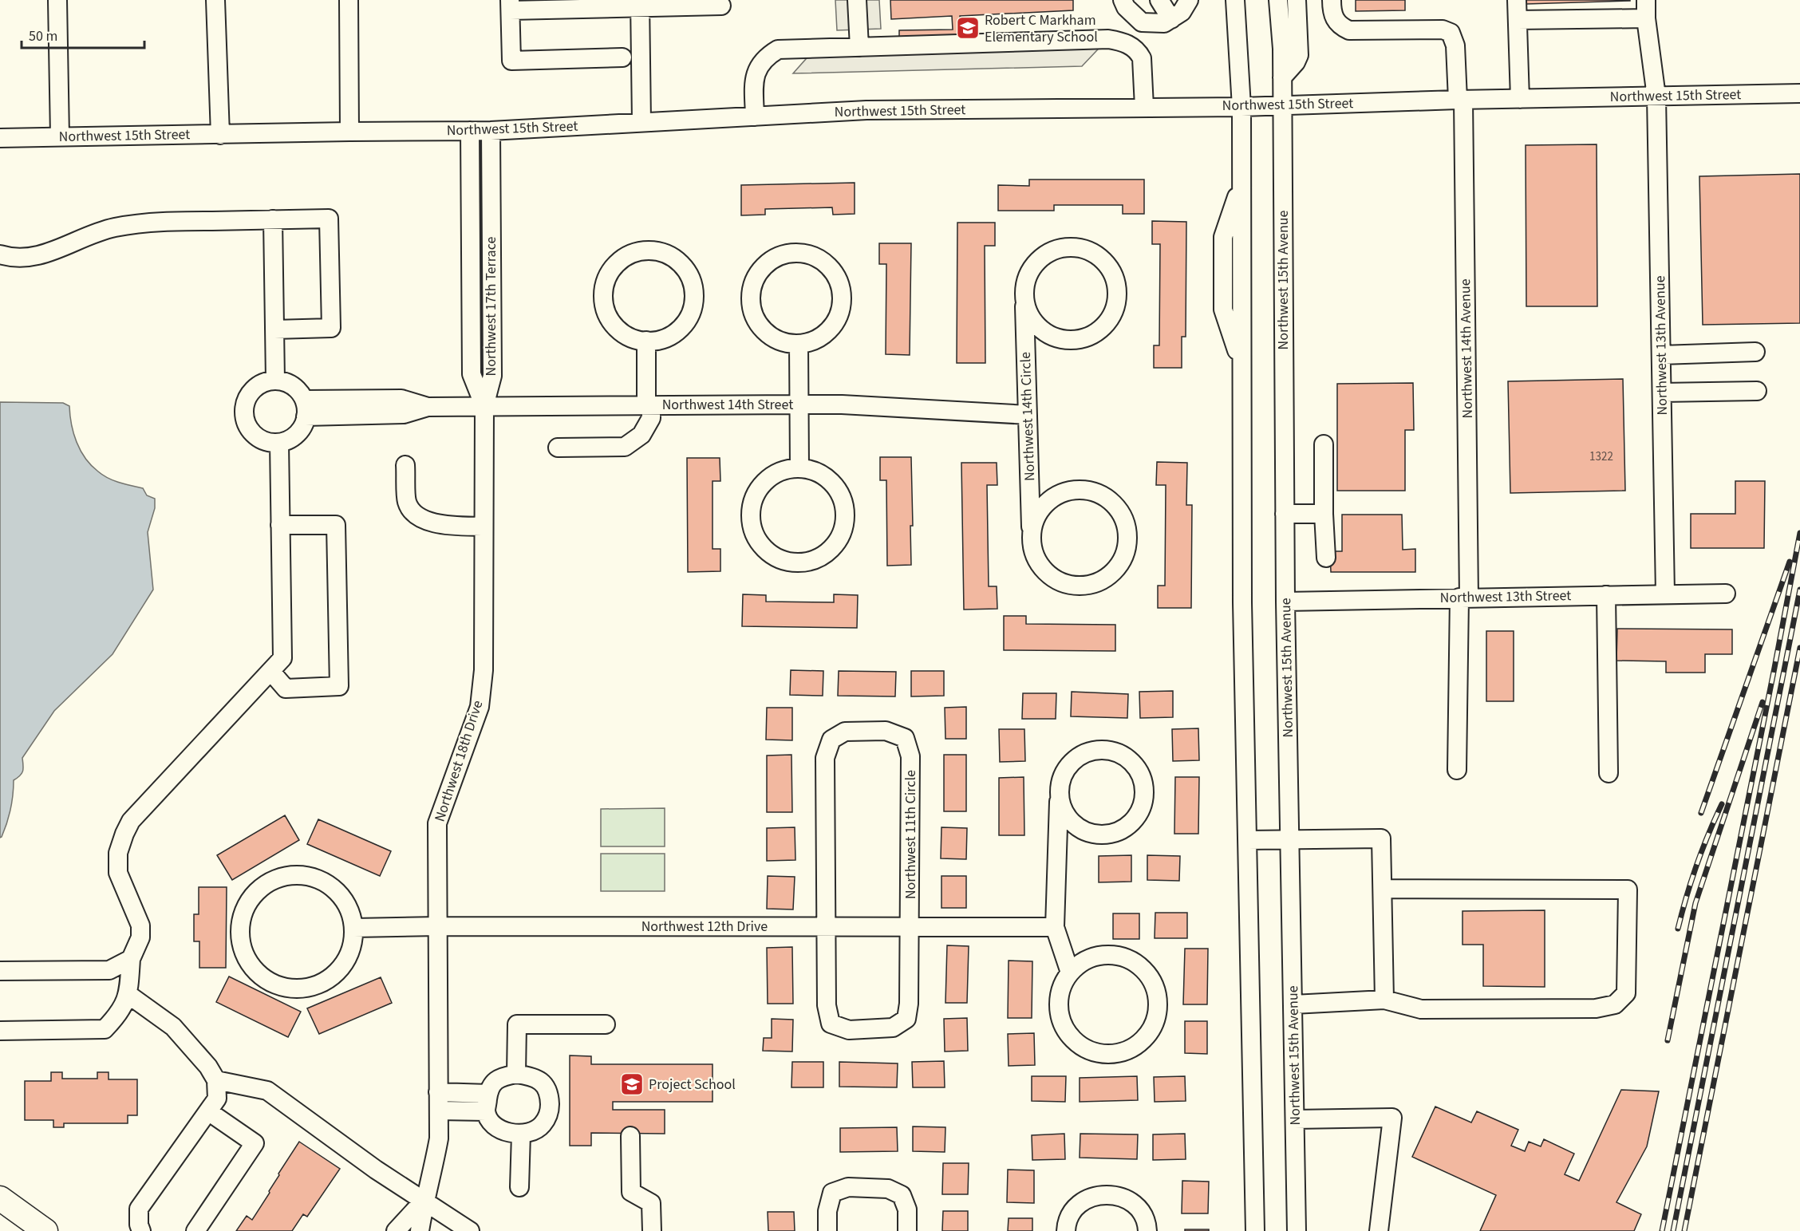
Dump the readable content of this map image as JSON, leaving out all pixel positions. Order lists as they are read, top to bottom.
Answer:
{
  "streets": {
    "street": [
      "Northwest 15th Street",
      "Northwest 15th Avenue",
      "Northwest 17th Terrace",
      "Northwest 13th Avenue",
      "Northwest 14th Avenue",
      "Northwest 14th Street",
      "Northwest 14th Circle",
      "Northwest 13th Street",
      "Northwest 18th Drive",
      "Northwest 11th Circle",
      "Northwest 12th Drive"
    ]
  },
  "crossings": [
    ["Northwest 15th Street", "Northwest 15th Avenue"],
    ["Northwest 15th Street", "Northwest 17th Terrace"],
    ["Northwest 15th Street", "Northwest 13th Avenue"],
    ["Northwest 15th Street", "Northwest 14th Avenue"],
    ["Northwest 15th Avenue", "Northwest 13th Street"],
    ["Northwest 17th Terrace", "Northwest 14th Street"],
    ["Northwest 17th Terrace", "Northwest 18th Drive"],
    ["Northwest 13th Avenue", "Northwest 13th Street"],
    ["Northwest 14th Avenue", "Northwest 13th Street"],
    ["Northwest 14th Street", "Northwest 14th Circle"],
    ["Northwest 14th Street", "Northwest 18th Drive"],
    ["Northwest 18th Drive", "Northwest 12th Drive"],
    ["Northwest 11th Circle", "Northwest 12th Drive"]
  ],
  "places": {
    "school or university": ["Robert C Markham Elementary School", "Project School"]
  },
  "house_numbers": ["1322"],
  "scale_bar": "50 m"
}
